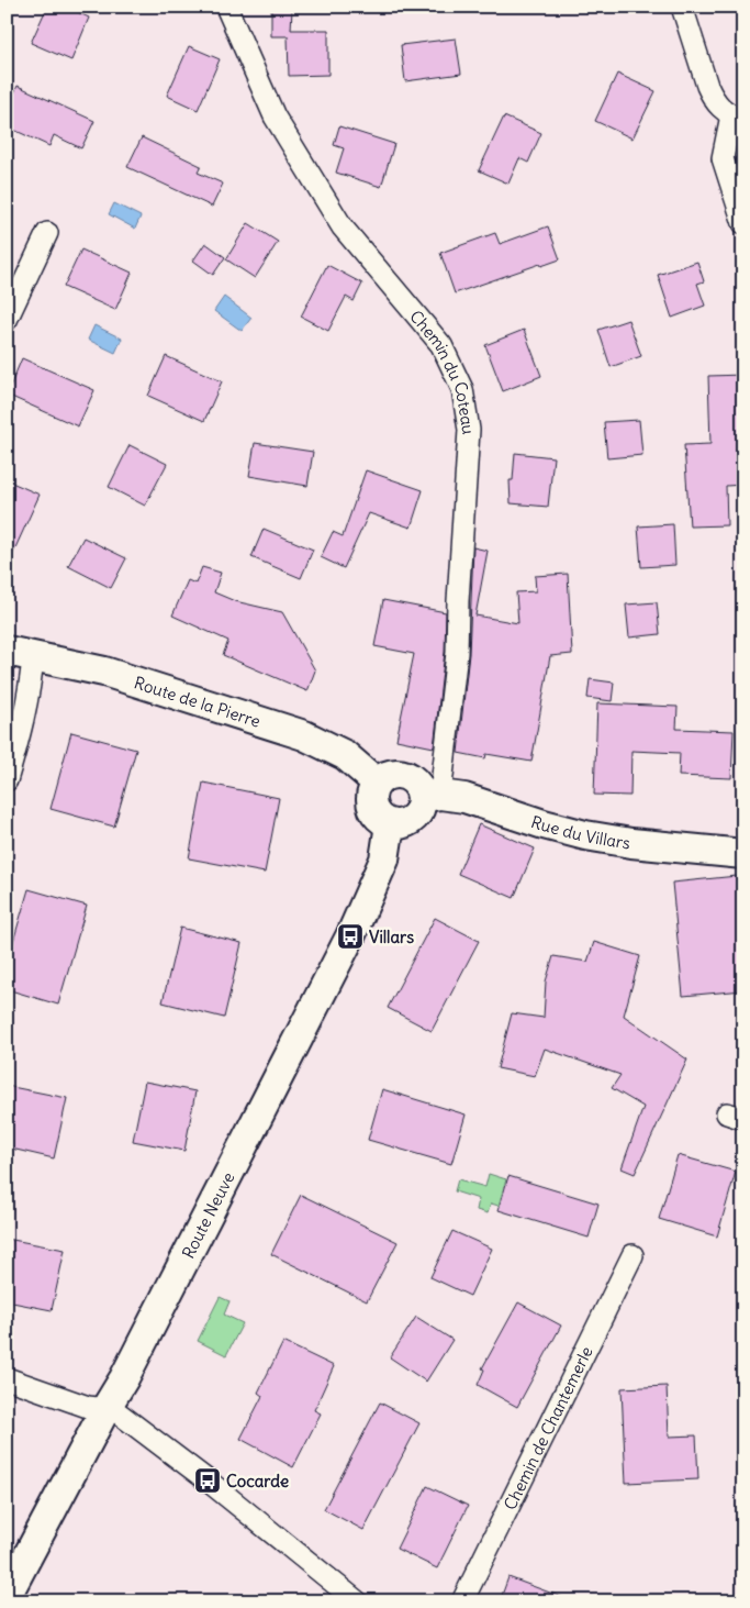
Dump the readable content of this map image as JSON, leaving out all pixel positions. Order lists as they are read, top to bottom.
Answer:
{
  "streets": {
    "street": [
      "Chemin du Coteau",
      "Route de la Pierre",
      "Rue du Villars",
      "Route Neuve",
      "Chemin de Chantemerle"
    ]
  },
  "crossings": [
    ["Chemin du Coteau", "Route de la Pierre"],
    ["Chemin du Coteau", "Rue du Villars"],
    ["Chemin du Coteau", "Route Neuve"],
    ["Route de la Pierre", "Rue du Villars"],
    ["Route de la Pierre", "Route Neuve"],
    ["Rue du Villars", "Route Neuve"]
  ],
  "places": {
    "bus stop": ["Villars", "Cocarde"]
  }
}
